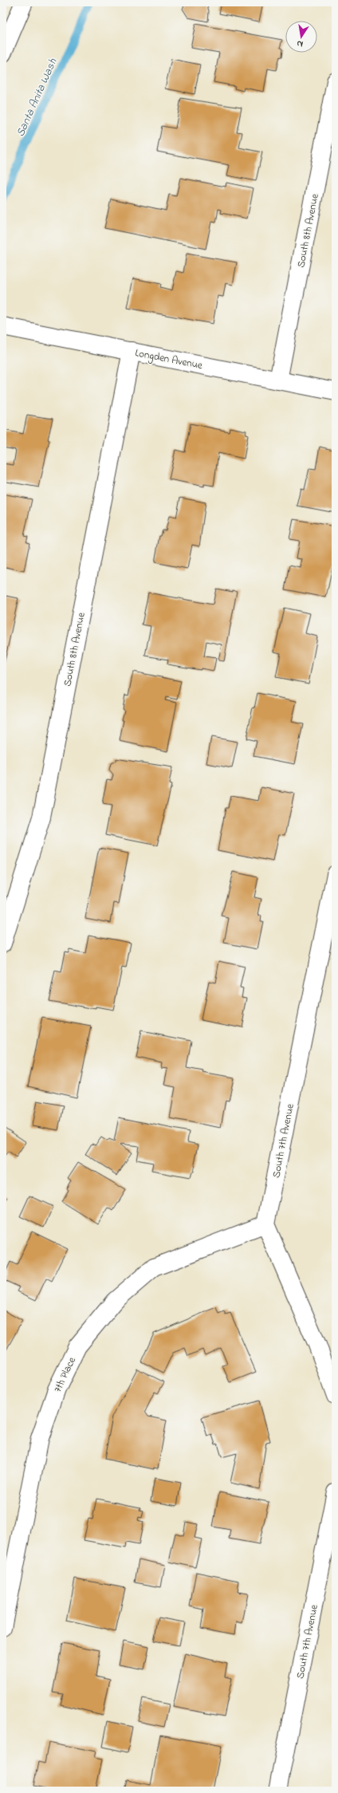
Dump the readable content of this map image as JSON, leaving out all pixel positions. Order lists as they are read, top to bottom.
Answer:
{
  "streets": {
    "street": [
      "South 8th Avenue",
      "Longden Avenue",
      "South 7th Avenue",
      "7th Place"
    ]
  },
  "crossings": [
    ["South 8th Avenue", "Longden Avenue"],
    ["South 7th Avenue", "7th Place"]
  ],
  "water": ["Santa Anita Wash"],
  "north": "bottom"
}
